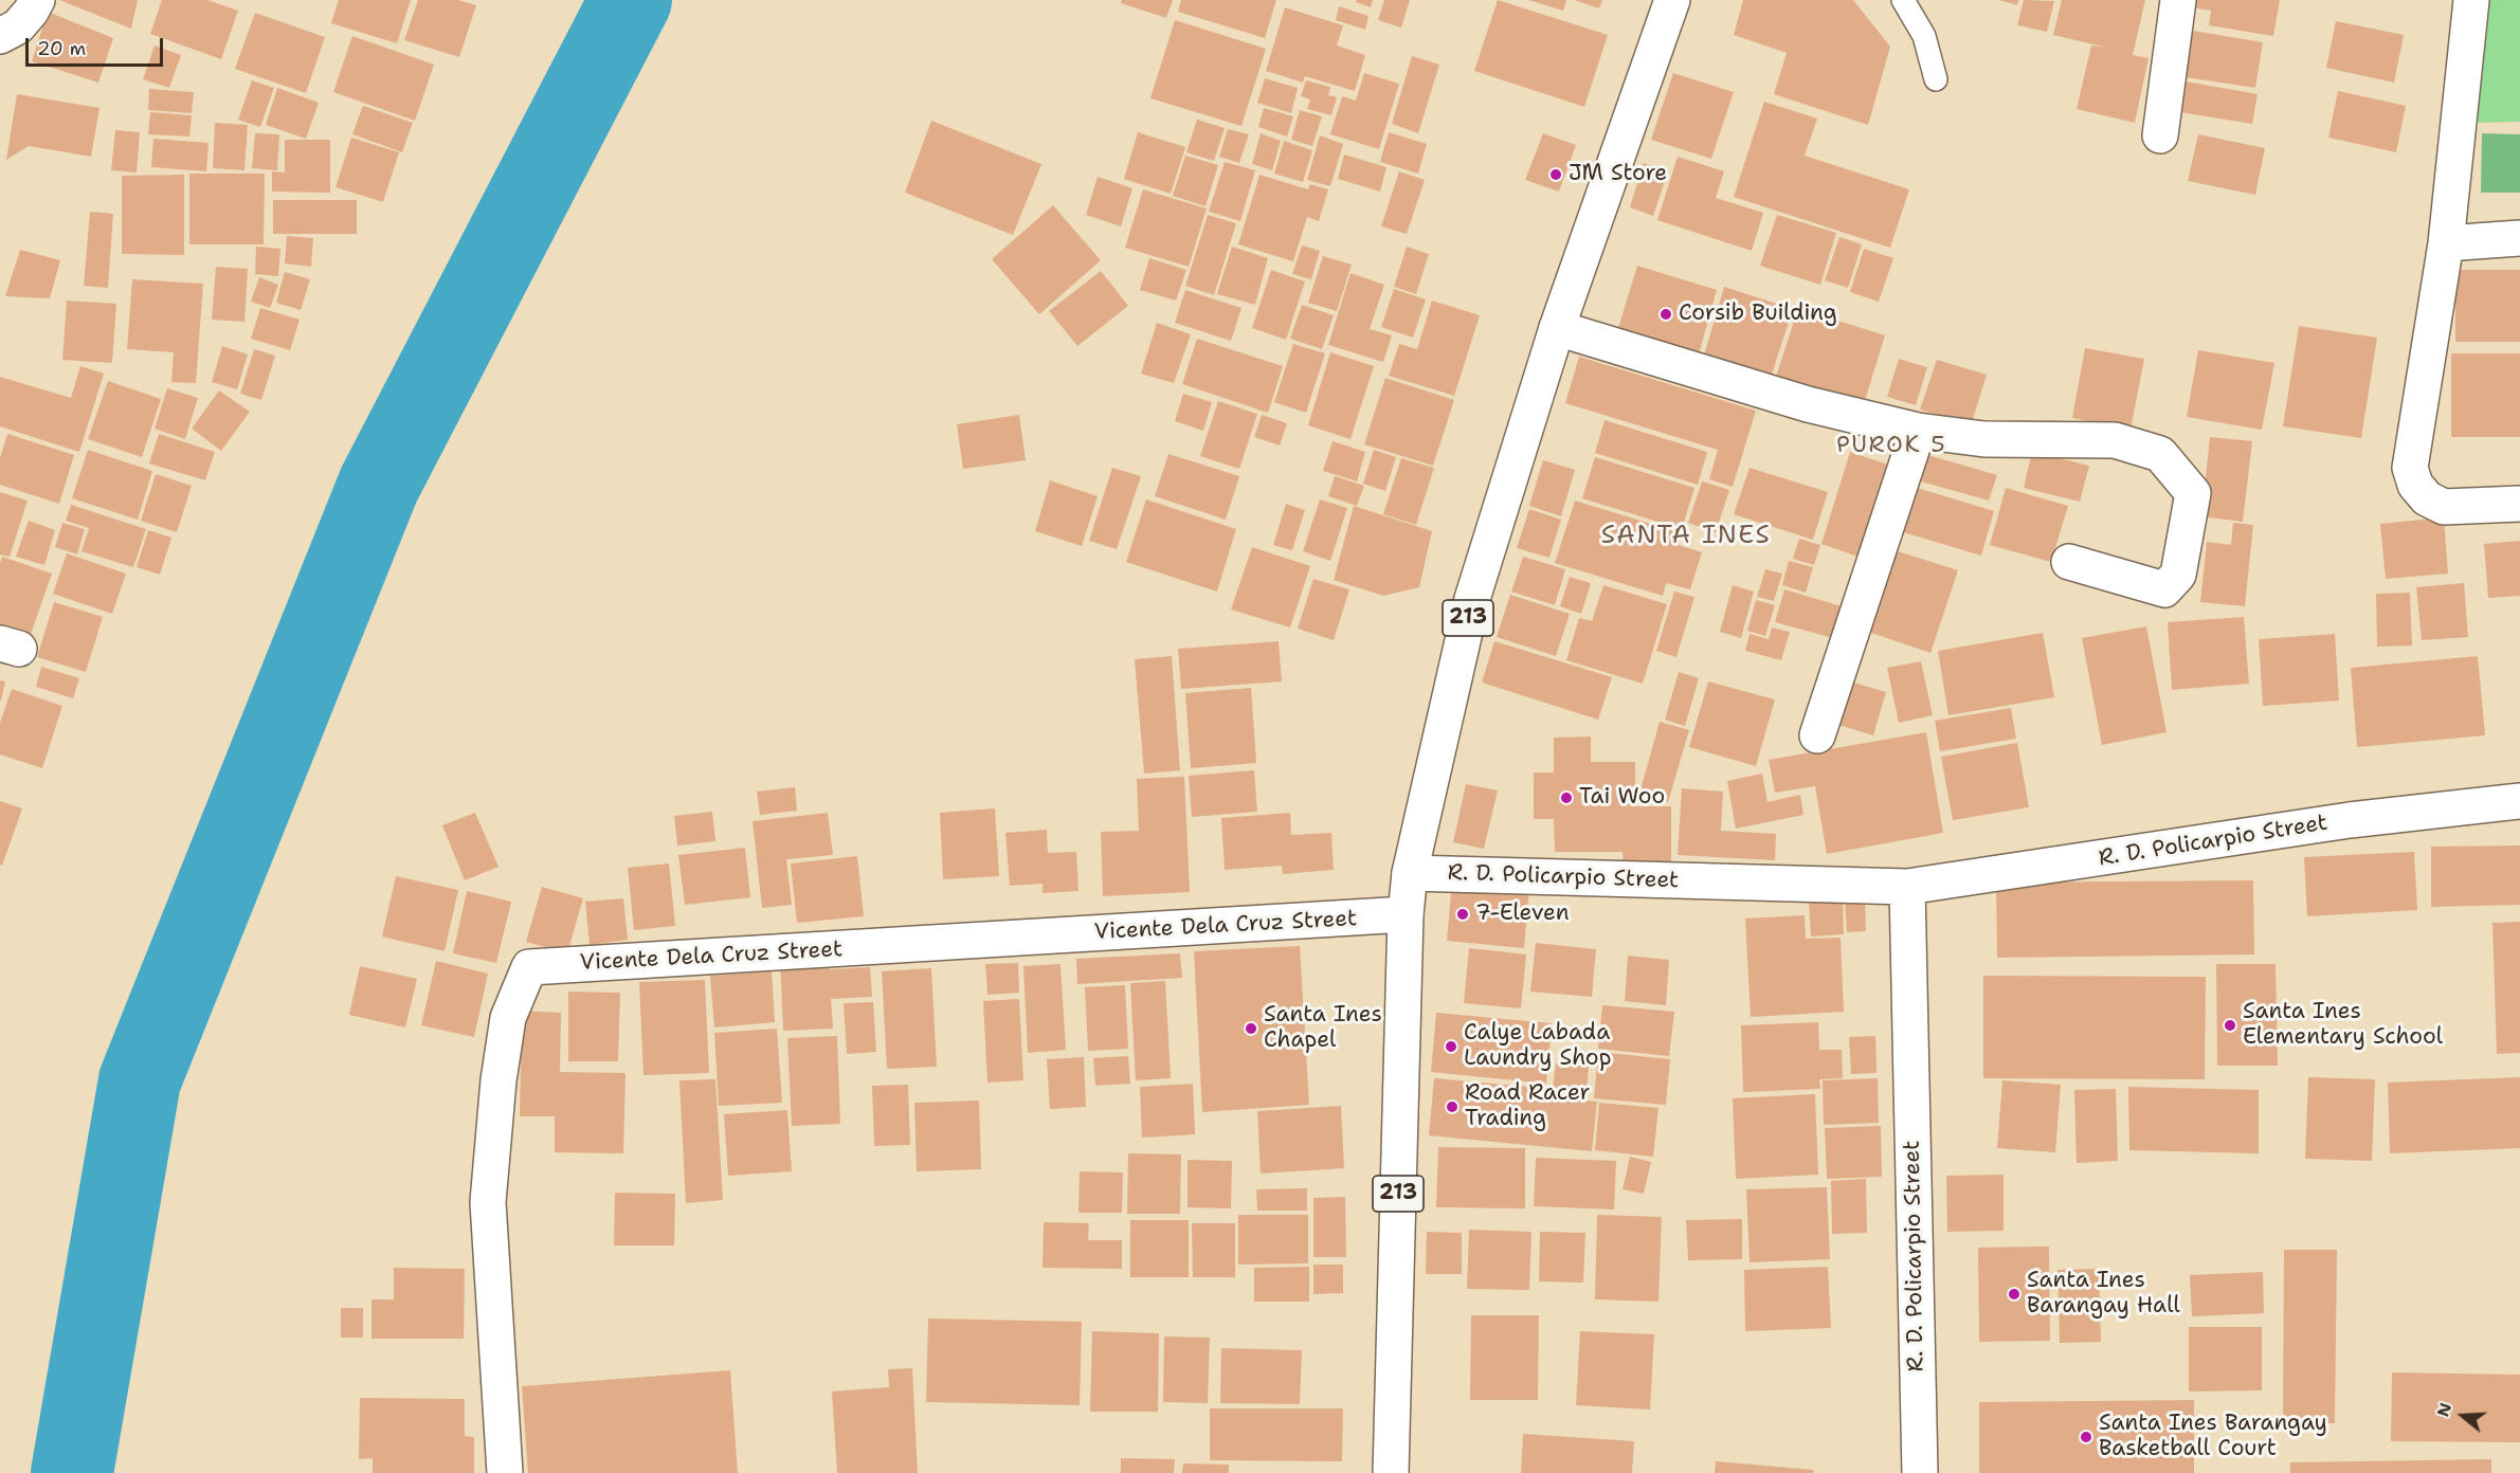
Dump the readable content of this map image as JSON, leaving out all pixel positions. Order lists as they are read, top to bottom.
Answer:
{
  "streets": {
    "street": ["213", "R. D. Policarpio Street", "Vicente Dela Cruz Street"]
  },
  "crossings": [
    ["213", "R. D. Policarpio Street"],
    ["213", "Vicente Dela Cruz Street"]
  ],
  "districts": ["PUROK 5", "SANTA INES"],
  "places": [
    "JM Store",
    "Corsib Building",
    "Tai Woo",
    "7-Eleven",
    "Santa Ines Elementary School",
    "Santa Ines Chapel",
    "Calye Labada Laundry Shop",
    "Road Racer Trading",
    "Santa Ines Barangay Hall",
    "Santa Ines Barangay Basketball Court"
  ],
  "scale_bar": "20 m",
  "north": "left"
}
